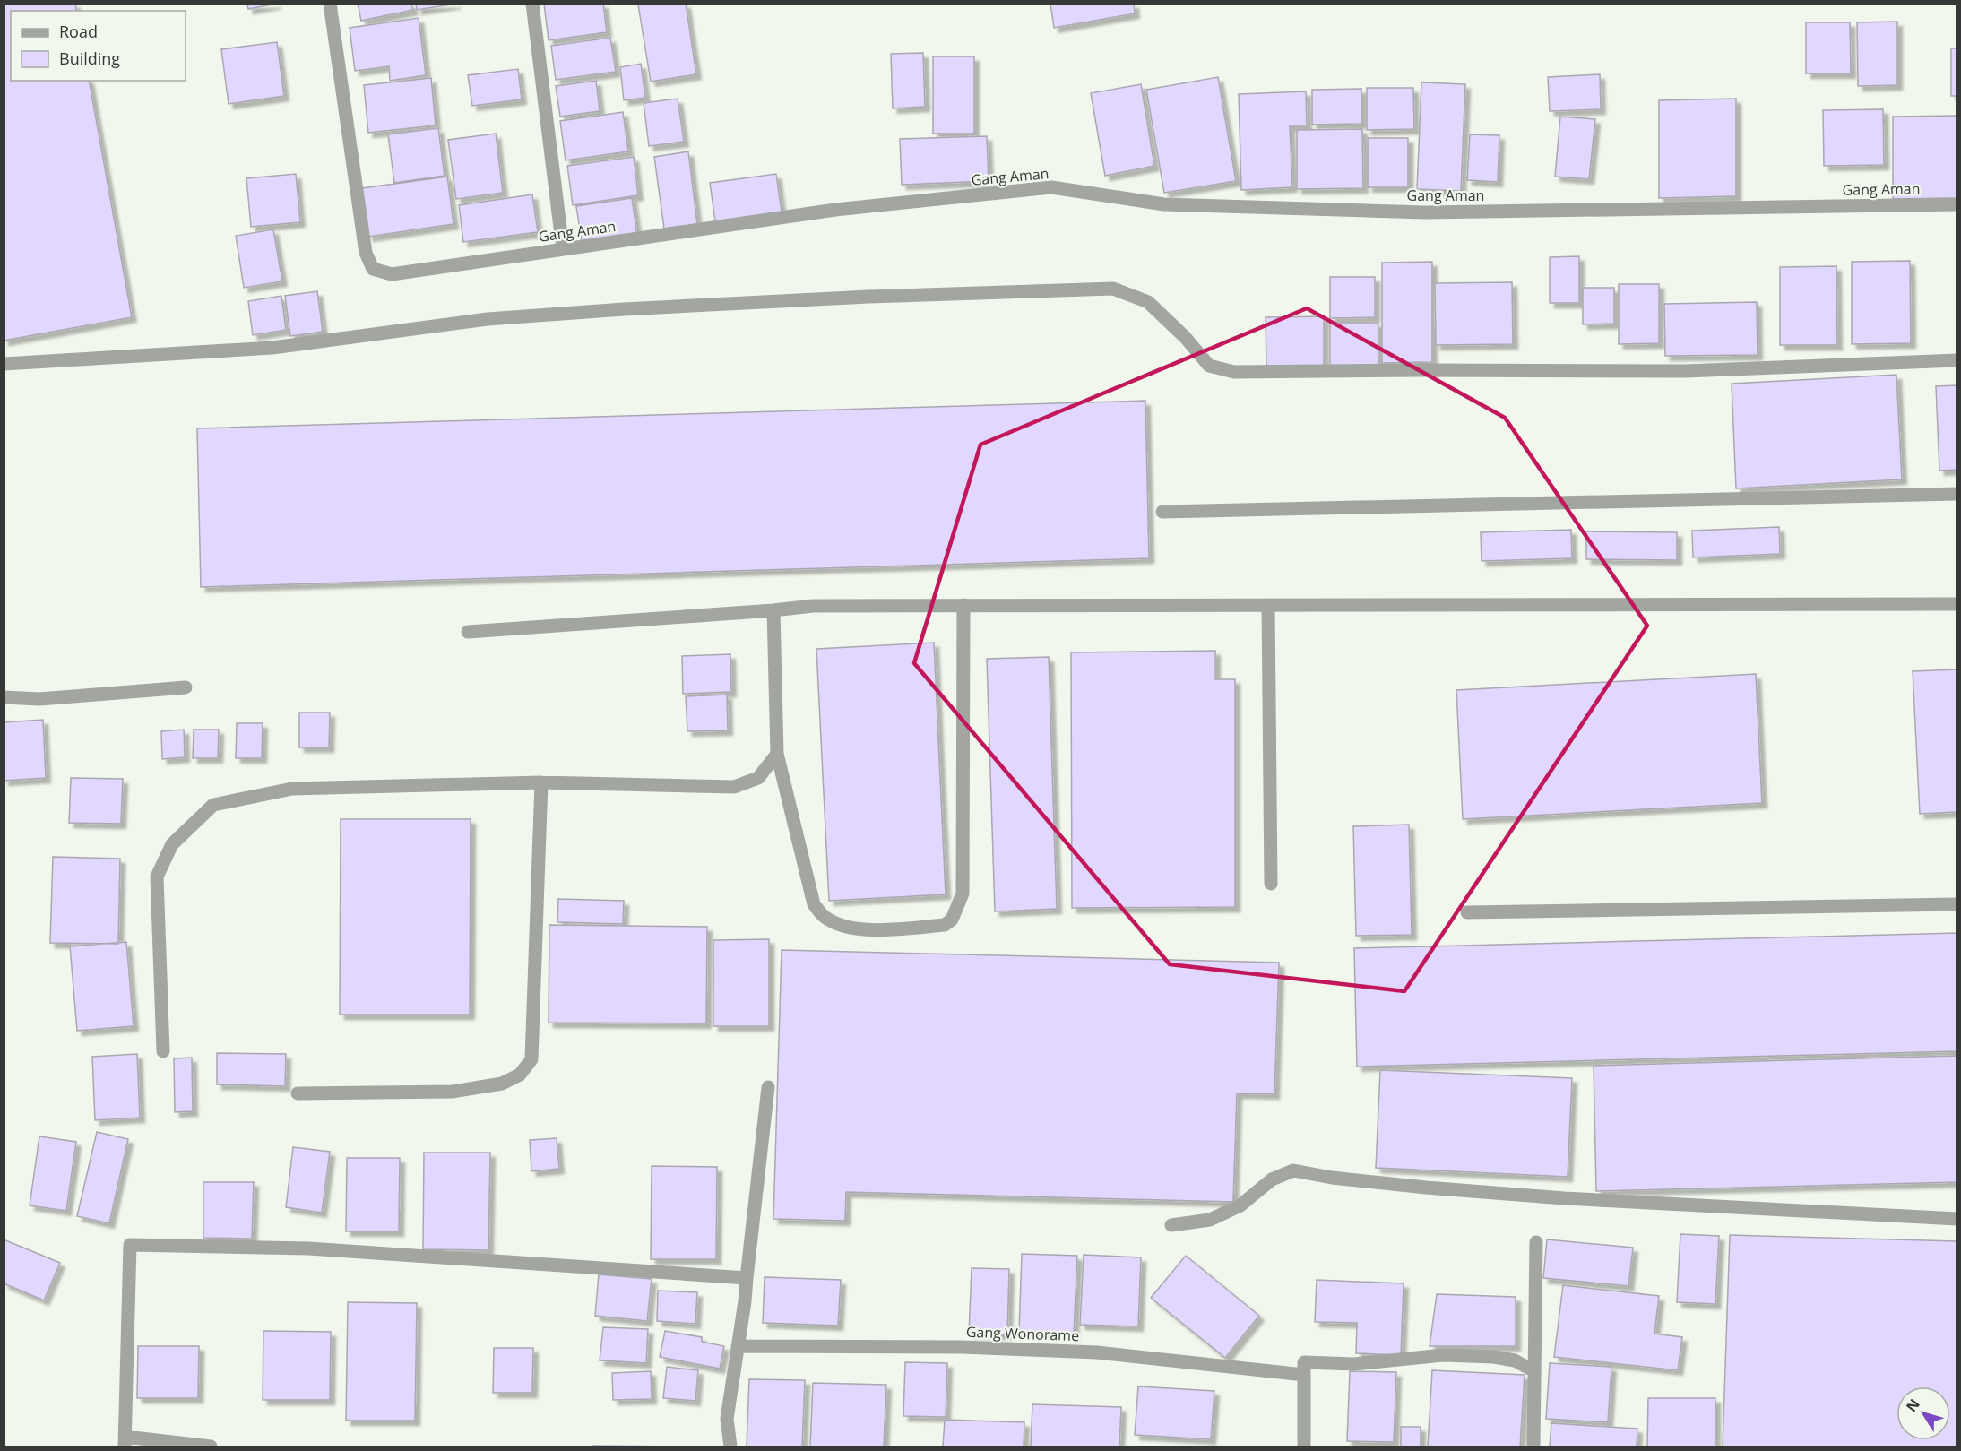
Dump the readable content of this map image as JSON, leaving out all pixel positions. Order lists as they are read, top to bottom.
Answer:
{
  "streets": {
    "street": ["Gang Aman", "Gang Wonorame"]
  },
  "legend": ["Road", "Building"],
  "north": "top left"
}
